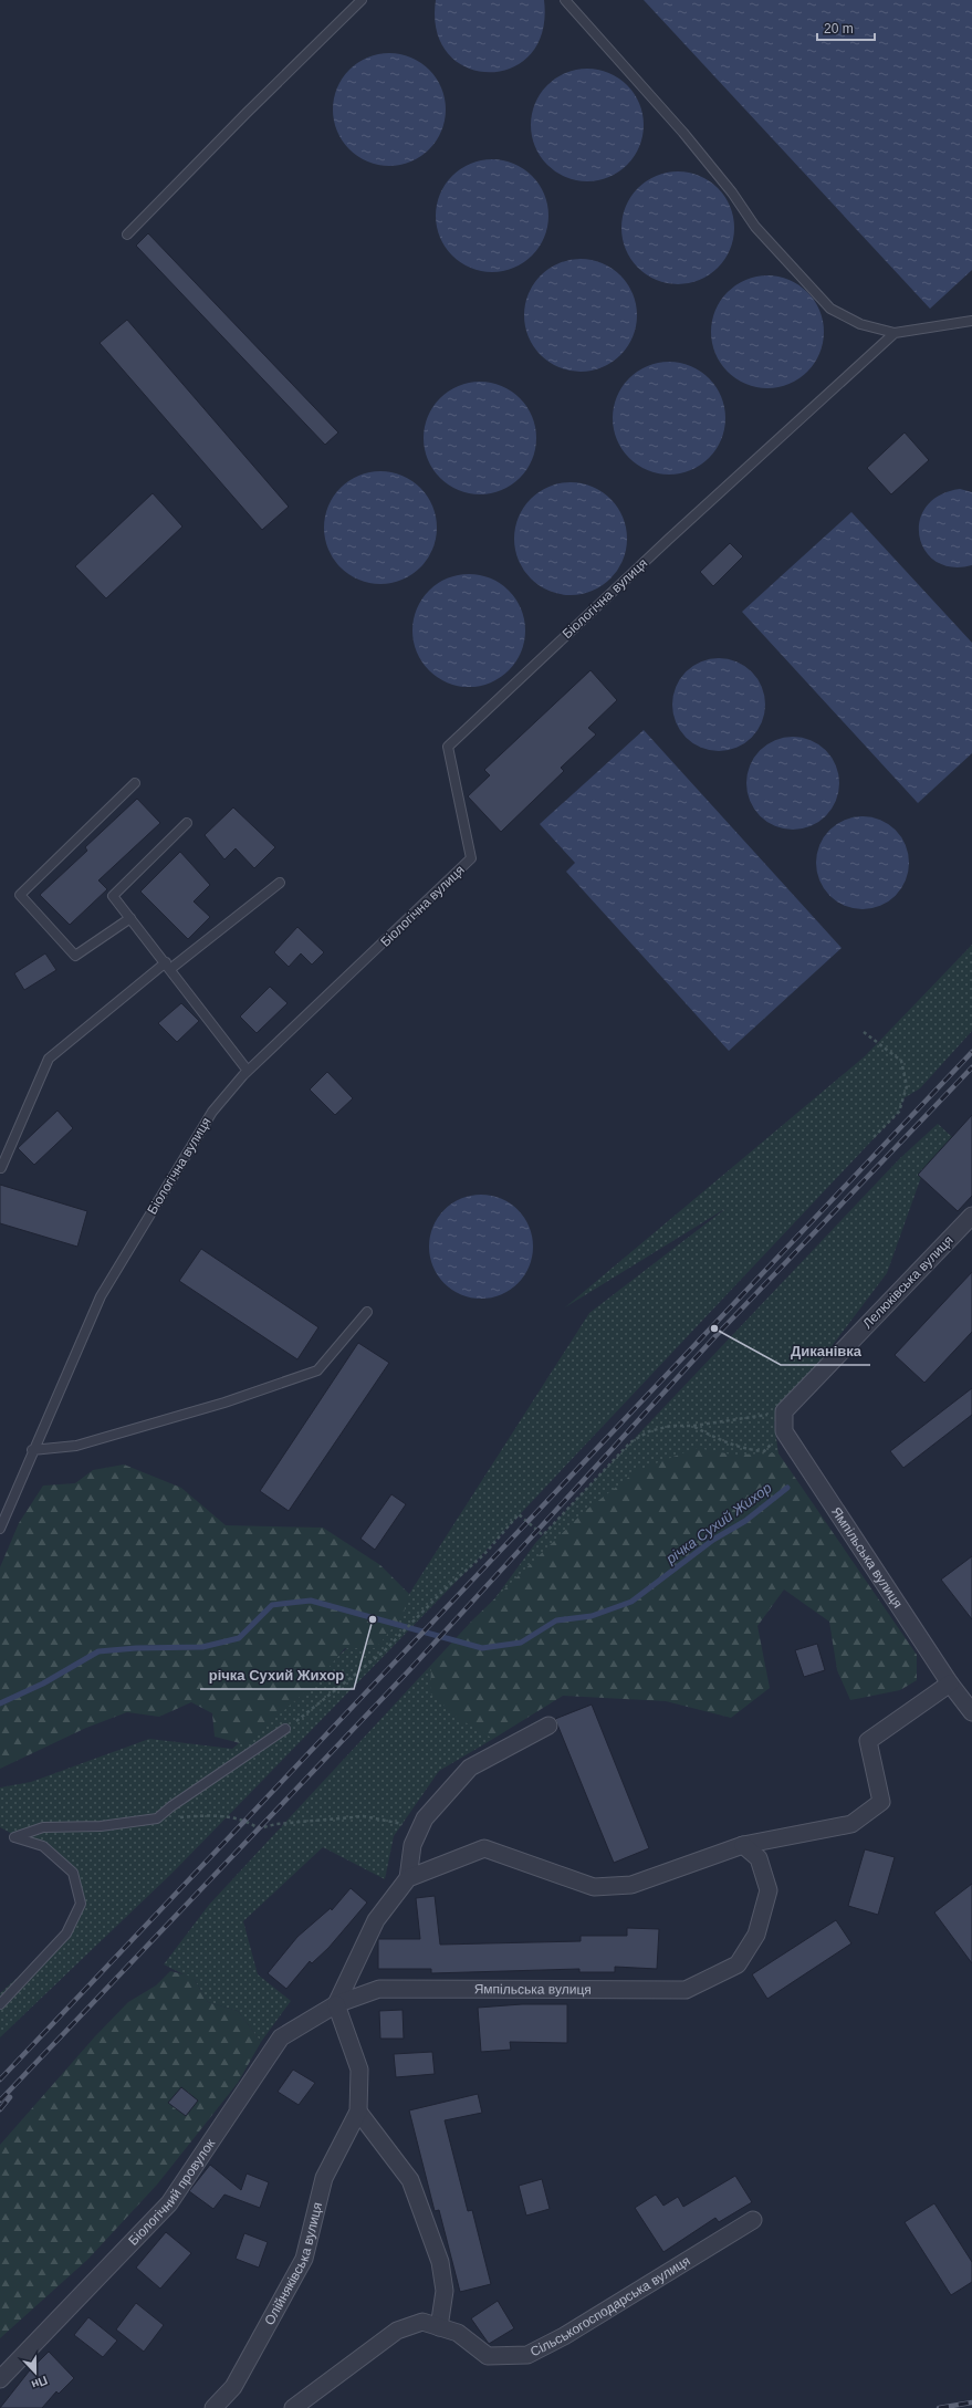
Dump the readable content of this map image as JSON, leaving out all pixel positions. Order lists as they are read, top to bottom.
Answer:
{
  "streets": {
    "street": [
      "Лелюківська вулиця",
      "Ямпільська вулиця",
      "Біологічний провулок",
      "Олійняківська вулиця",
      "Сільськогосподарська вулиця"
    ],
    "lane": ["Біологічна вулиця"]
  },
  "crossings": [
    ["Ямпільська вулиця", "Біологічний провулок"],
    ["Ямпільська вулиця", "Олійняківська вулиця"],
    ["Біологічний провулок", "Олійняківська вулиця"]
  ],
  "water": ["річка Сухий Жихор"],
  "places": ["Диканівка", "річка Сухий Жихор"],
  "scale_bar": "20 m",
  "north": "bottom"
}
